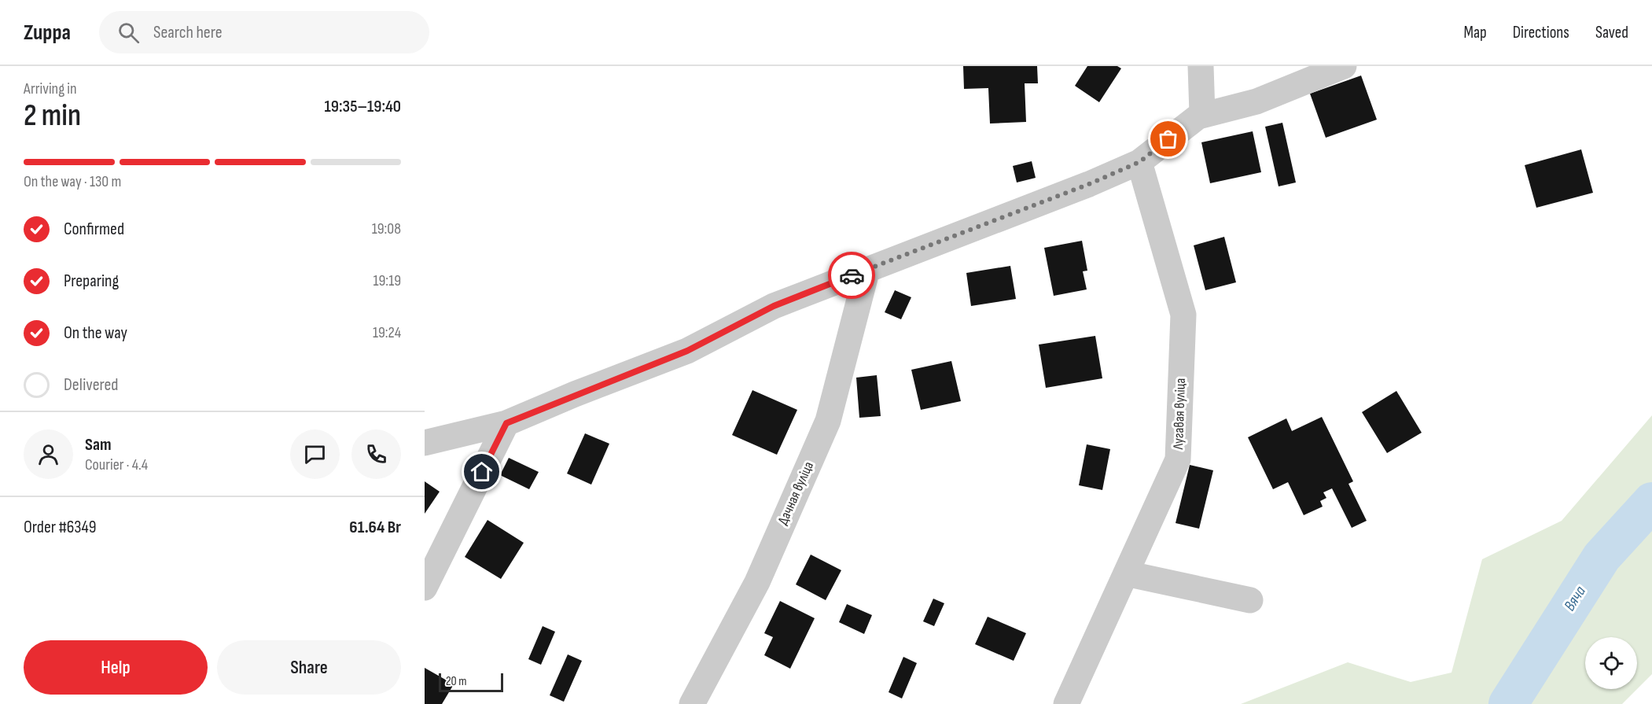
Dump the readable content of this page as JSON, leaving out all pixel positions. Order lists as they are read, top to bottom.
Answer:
{
  "streets": {
    "street": ["Лугавая вуліца", "Дачная вуліца"]
  },
  "water": ["Вяча"],
  "scale_bar": "20 m",
  "page": {
    "header": "Zuppa",
    "search": "Search here",
    "nav": ["Map", "Directions", "Saved"],
    "heading": ["2 min", "Arriving in", "19:35–19:40"],
    "panel": [
      "Sam",
      "Courier · 4.4",
      "Order #6349",
      "61.64 Br"
    ],
    "bar": "On the way · 130 m",
    "list": [
      ["Confirmed", "19:08"],
      ["Preparing", "19:19"],
      ["On the way", "19:24"],
      "Delivered"
    ],
    "buttons": ["Help", "Share"],
    "scale": "20 m"
  }
}
